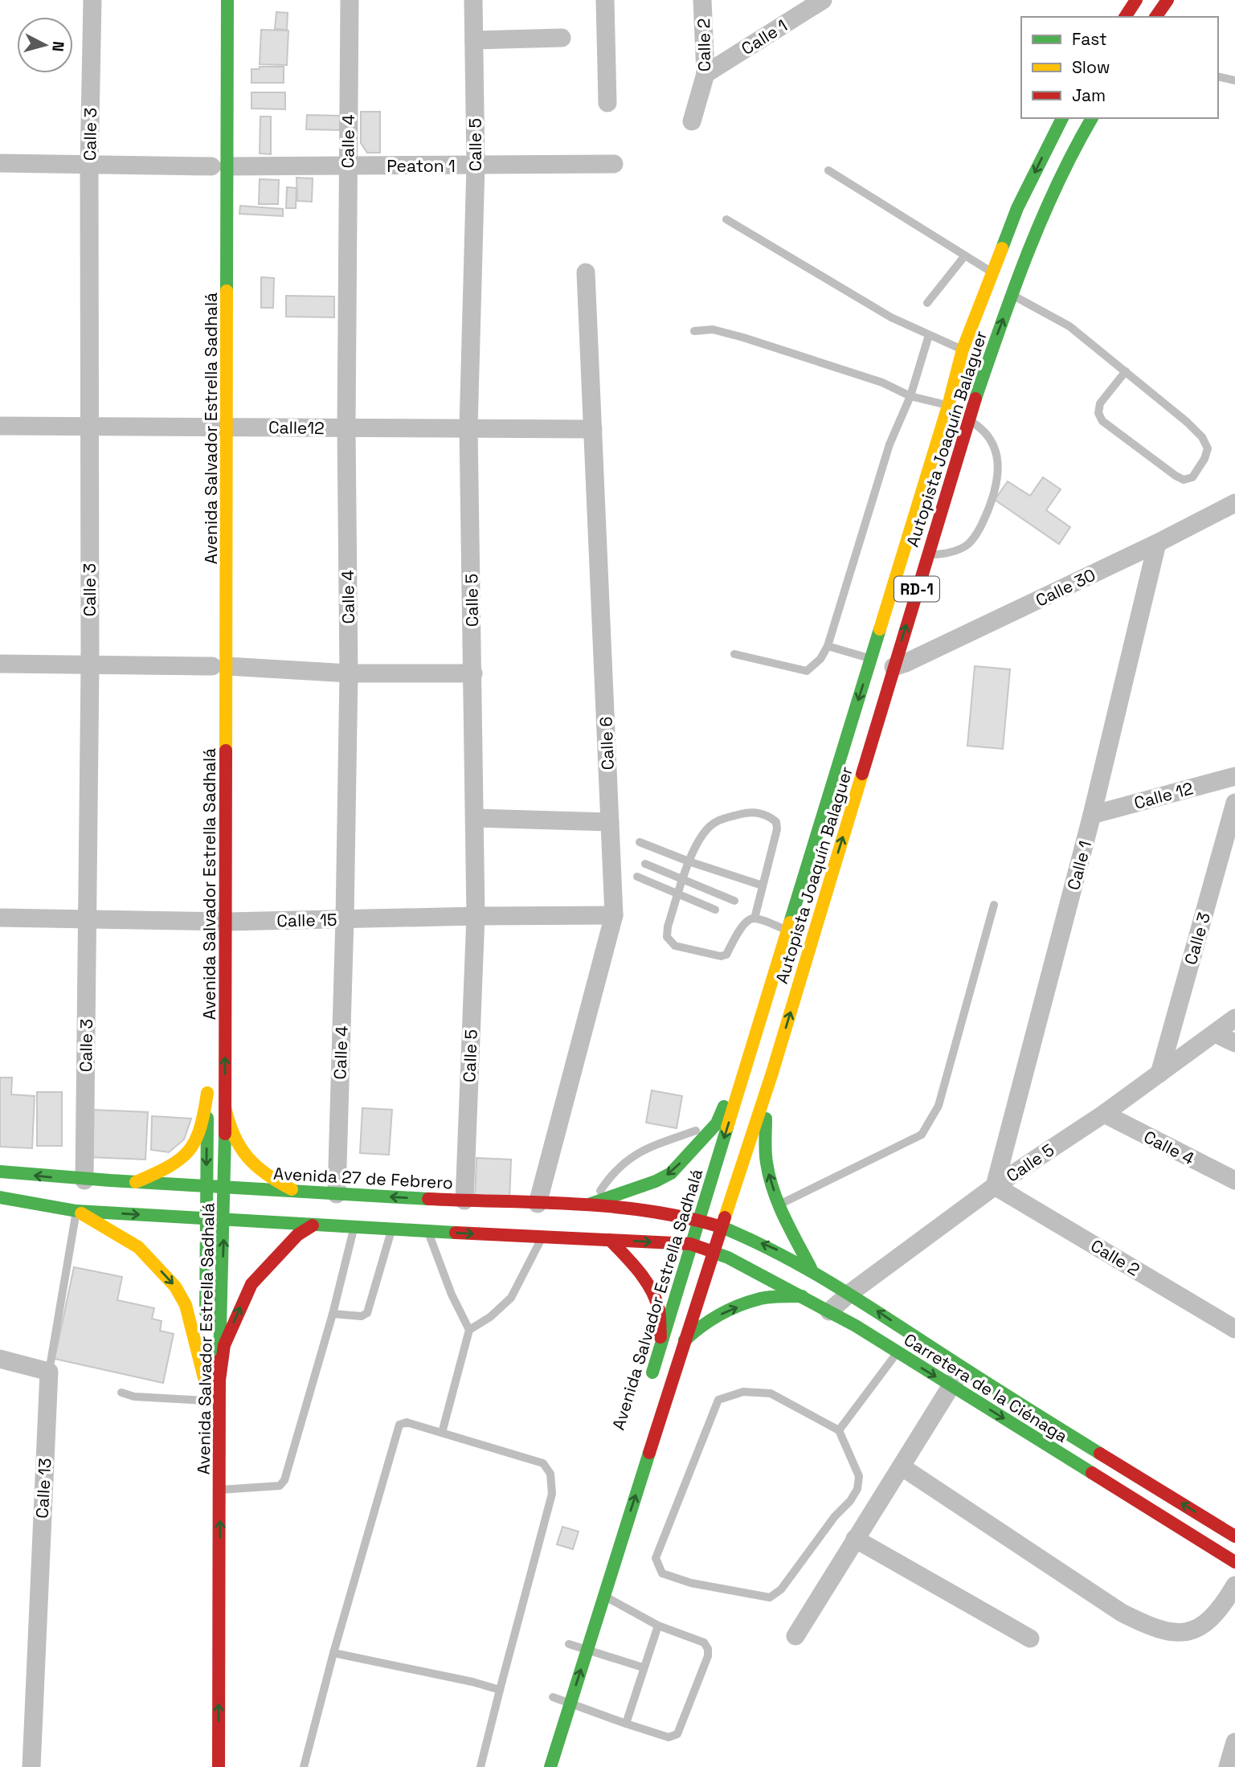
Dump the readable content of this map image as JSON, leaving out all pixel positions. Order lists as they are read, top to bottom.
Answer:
{
  "streets": {
    "main road": [
      "Avenida Salvador Estrella Sadhalá",
      "Autopista Joaquín Balaguer",
      "RD-1",
      "Avenida 27 de Febrero",
      "Carretera de la Ciénaga"
    ],
    "street": [
      "Calle 1",
      "Calle 2",
      "Calle 3",
      "Calle 4",
      "Calle 5",
      "Peaton 1",
      "Calle12",
      "Calle 30",
      "Calle 6",
      "Calle 12",
      "Calle 15",
      "Calle 13"
    ]
  },
  "crossings": [
    ["Calle 1", "Calle 2"],
    ["Calle 1", "Calle 5"],
    ["Calle 1", "Calle 30"],
    ["Calle 1", "Calle 12"],
    ["Calle 2", "Calle 5"],
    ["Calle 3", "Calle 5"],
    ["Calle 3", "Peaton 1"],
    ["Calle 3", "Calle12"],
    ["Calle 3", "Calle 15"],
    ["Calle 3", "Avenida 27 de Febrero"],
    ["Calle 4", "Calle 5"],
    ["Calle 4", "Peaton 1"],
    ["Calle 4", "Calle12"],
    ["Calle 4", "Calle 15"],
    ["Calle 4", "Avenida 27 de Febrero"],
    ["Calle 5", "Peaton 1"],
    ["Calle 5", "Calle12"],
    ["Calle 5", "Calle 15"],
    ["Calle 5", "Avenida 27 de Febrero"],
    ["Calle 5", "Carretera de la Ciénaga"],
    ["Peaton 1", "Avenida Salvador Estrella Sadhalá"],
    ["Calle12", "Avenida Salvador Estrella Sadhalá"],
    ["Calle12", "Calle 6"],
    ["Avenida Salvador Estrella Sadhalá", "Autopista Joaquín Balaguer"],
    ["Avenida Salvador Estrella Sadhalá", "Calle 15"],
    ["Avenida Salvador Estrella Sadhalá", "Avenida 27 de Febrero"],
    ["Autopista Joaquín Balaguer", "Calle 30"],
    ["Calle 6", "Calle 15"],
    ["Calle 6", "Avenida 27 de Febrero"],
    ["Avenida 27 de Febrero", "Carretera de la Ciénaga"]
  ],
  "legend": ["Fast", "Slow", "Jam"],
  "north": "right"
}
